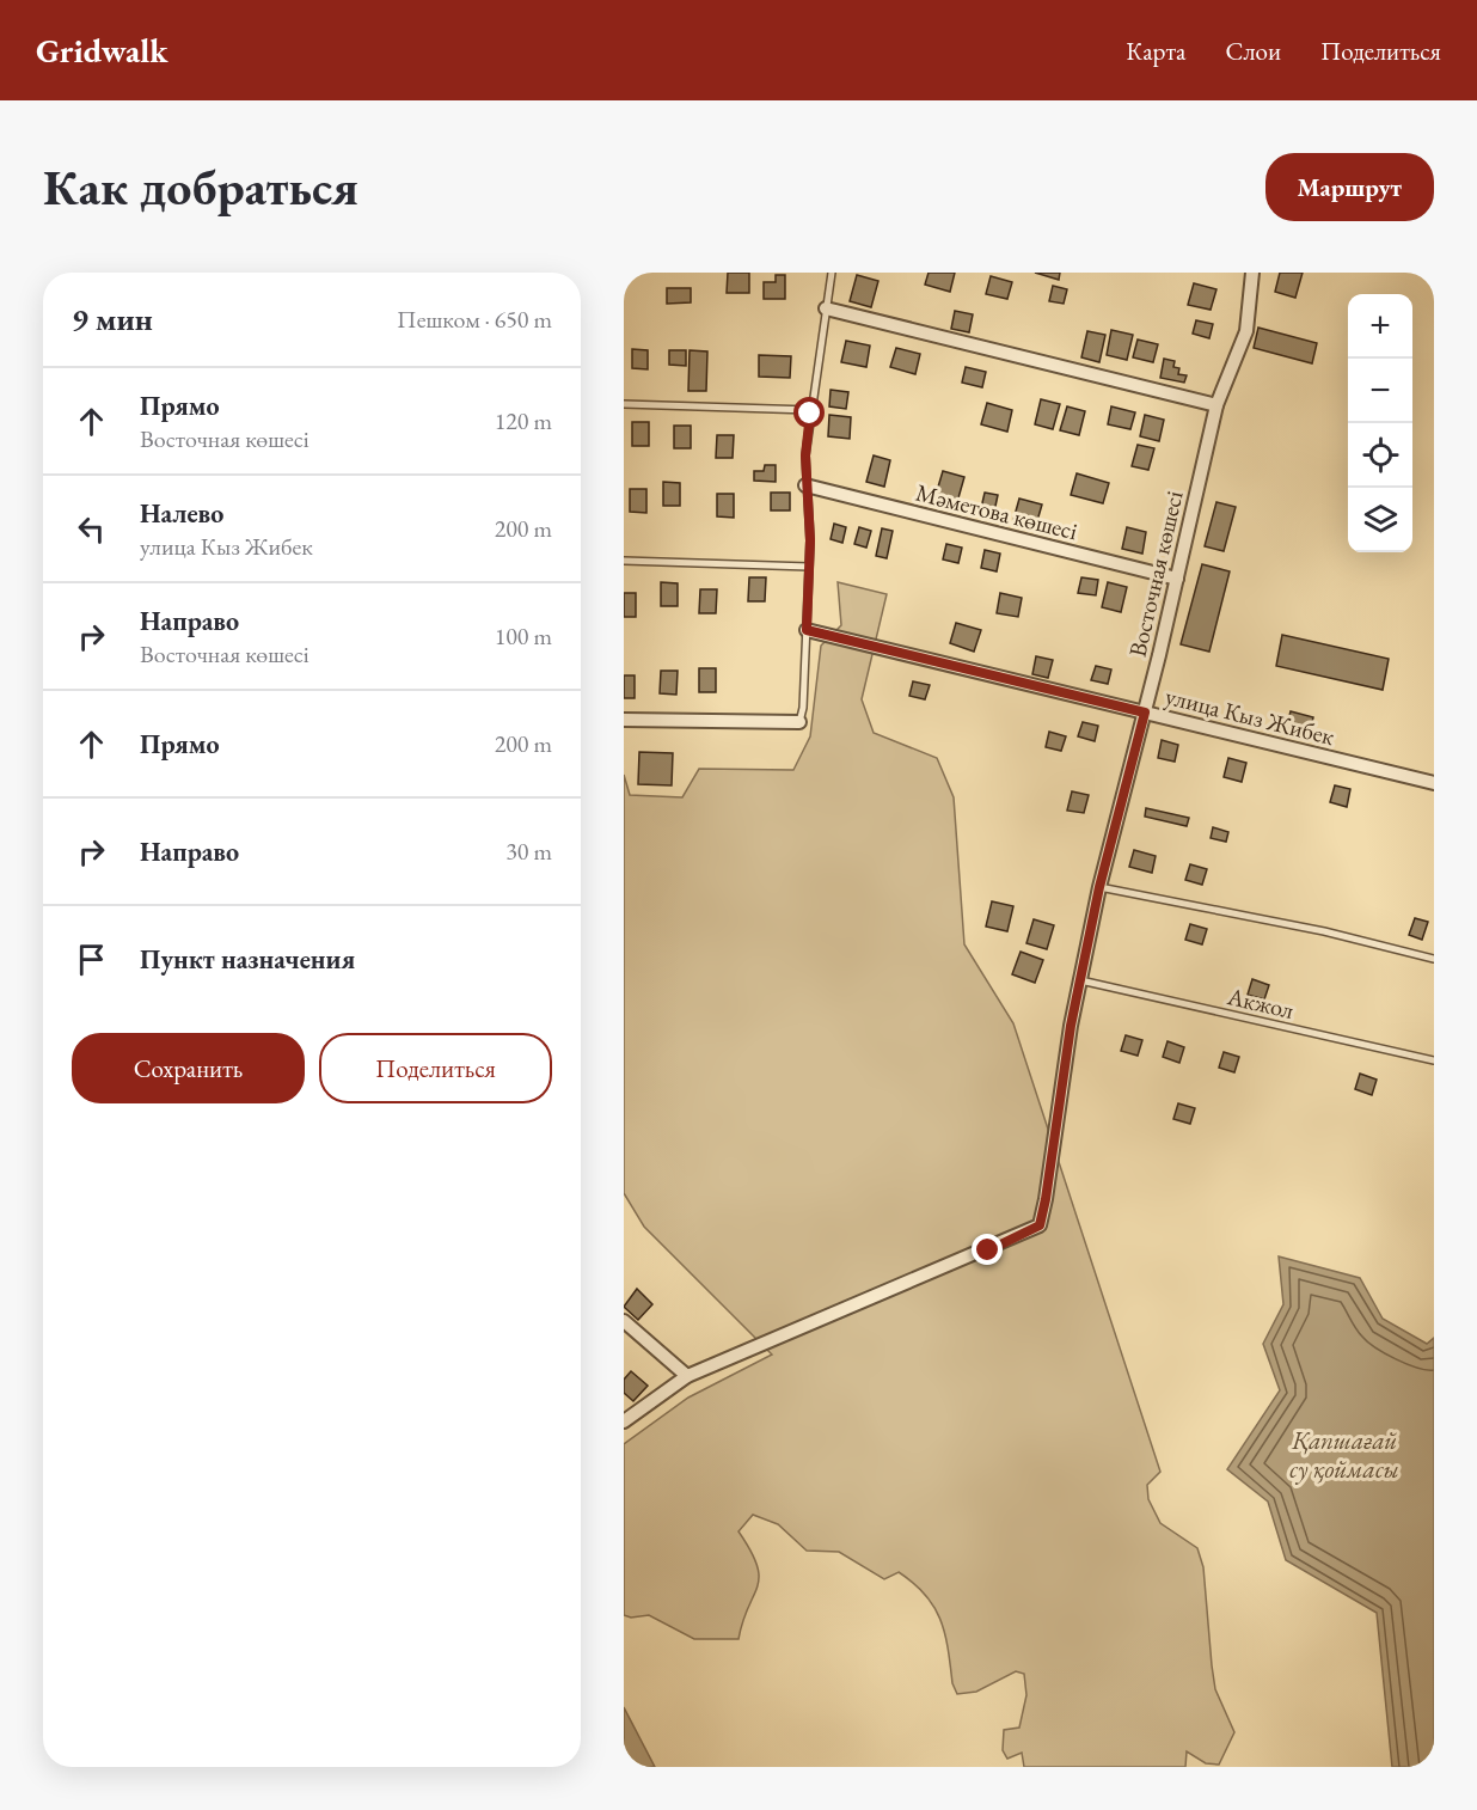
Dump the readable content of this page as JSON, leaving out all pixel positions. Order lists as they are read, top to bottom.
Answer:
{
  "streets": {
    "street": ["Мәметова көшесі", "Восточная көшесі", "улица Кыз Жибек"],
    "lane": ["Акжол"]
  },
  "crossings": [
    ["Мәметова көшесі", "Восточная көшесі"],
    ["Восточная көшесі", "улица Кыз Жибек"],
    ["Восточная көшесі", "Акжол"]
  ],
  "water": ["Қапшағай су қоймасы"],
  "page": {
    "header": "Gridwalk",
    "nav": ["Карта", "Слои", "Поделиться"],
    "buttons": [
      "Маршрут",
      ["Сохранить", "Поделиться"]
    ],
    "title": "Как добраться",
    "heading": ["9 мин", "Пешком · 650 m"],
    "map_buttons": ["+", "−"],
    "list": [
      ["Прямо", "Восточная көшесі", "120 m"],
      ["Налево", "улица Кыз Жибек", "200 m"],
      ["Направо", "Восточная көшесі", "100 m"],
      ["Прямо", "200 m"],
      ["Направо", "30 m"],
      "Пункт назначения"
    ]
  }
}
